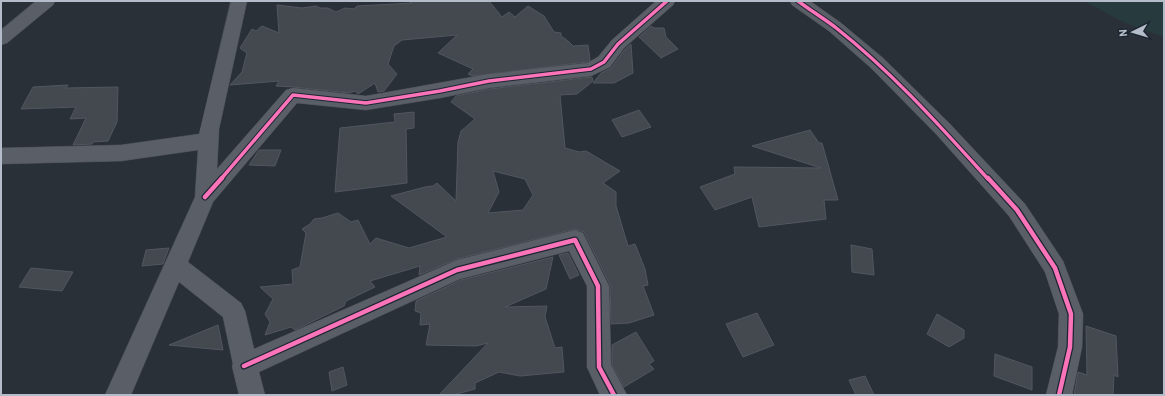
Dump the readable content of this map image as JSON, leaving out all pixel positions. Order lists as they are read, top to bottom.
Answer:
{
  "north": "left"
}
